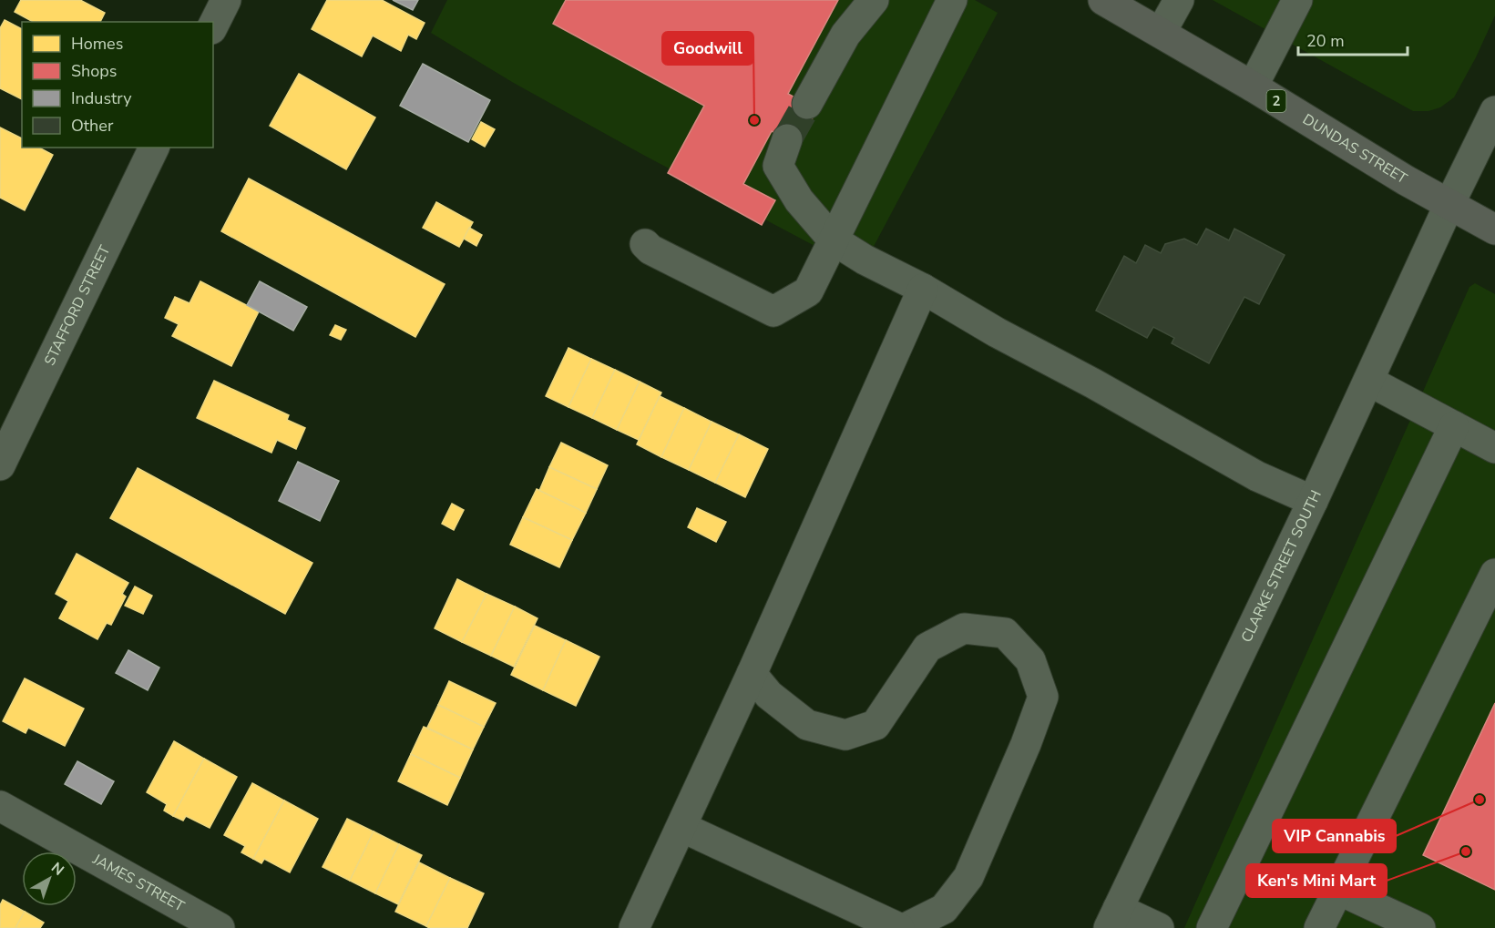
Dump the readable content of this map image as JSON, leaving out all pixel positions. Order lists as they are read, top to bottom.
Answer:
{
  "streets": {
    "main road": ["2", "DUNDAS STREET"],
    "street": ["STAFFORD STREET", "CLARKE STREET SOUTH", "JAMES STREET"]
  },
  "crossings": [
    ["DUNDAS STREET", "CLARKE STREET SOUTH"]
  ],
  "places": ["Goodwill", "VIP Cannabis", "Ken's Mini Mart"],
  "legend": [
    "Homes",
    "Shops",
    "Industry",
    "Other"
  ],
  "scale_bar": "20 m",
  "north": "top right"
}
